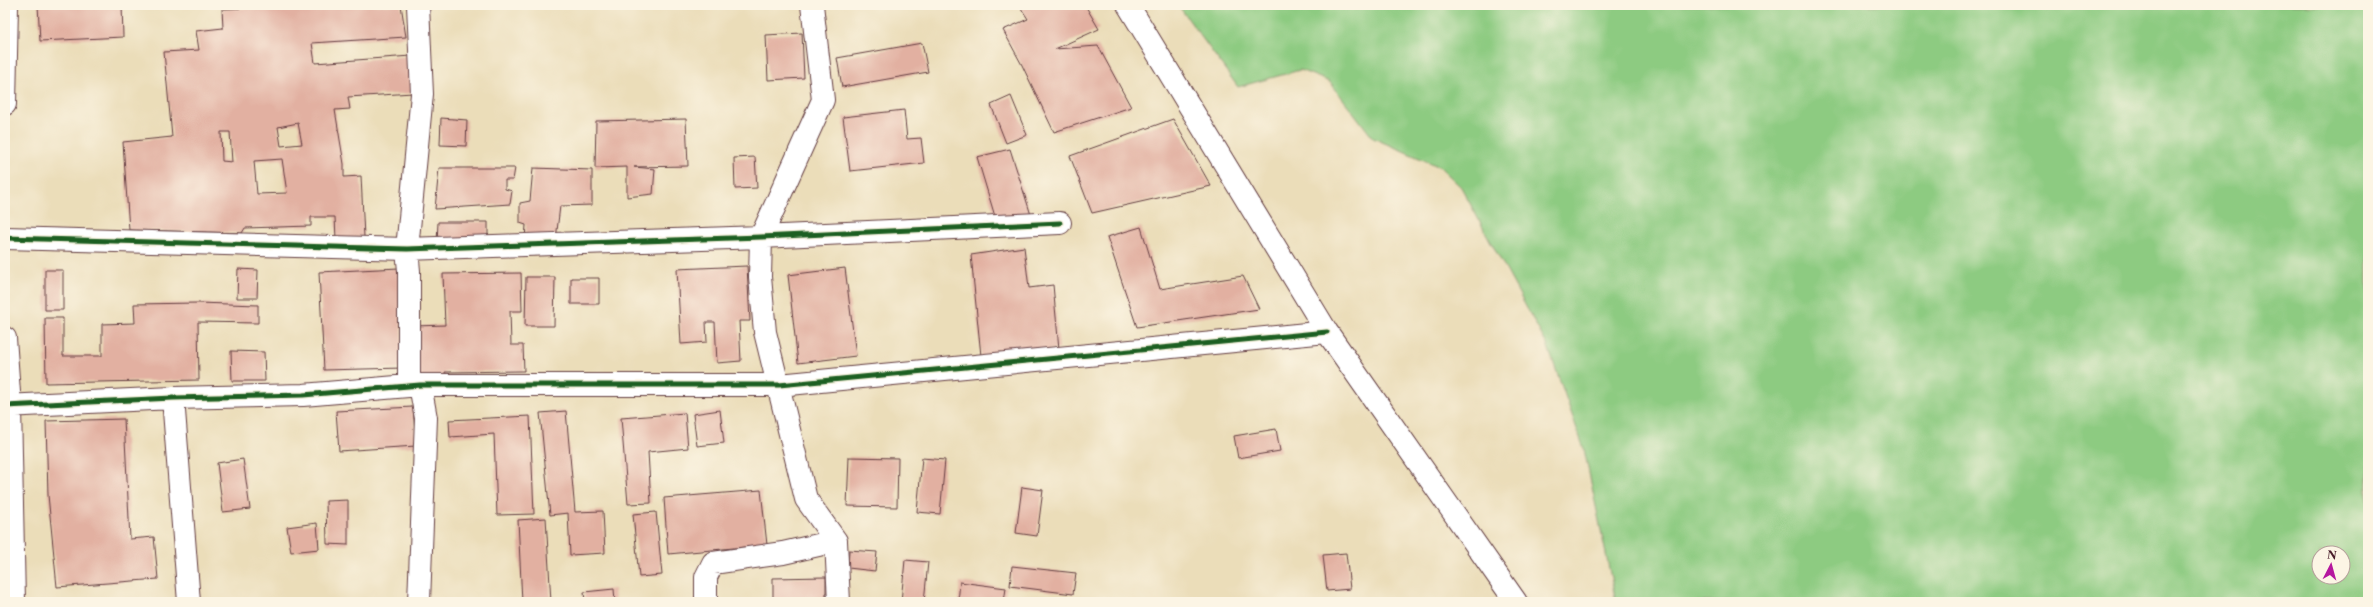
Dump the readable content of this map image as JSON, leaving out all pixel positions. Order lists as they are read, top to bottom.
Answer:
{
  "north": "top"
}
